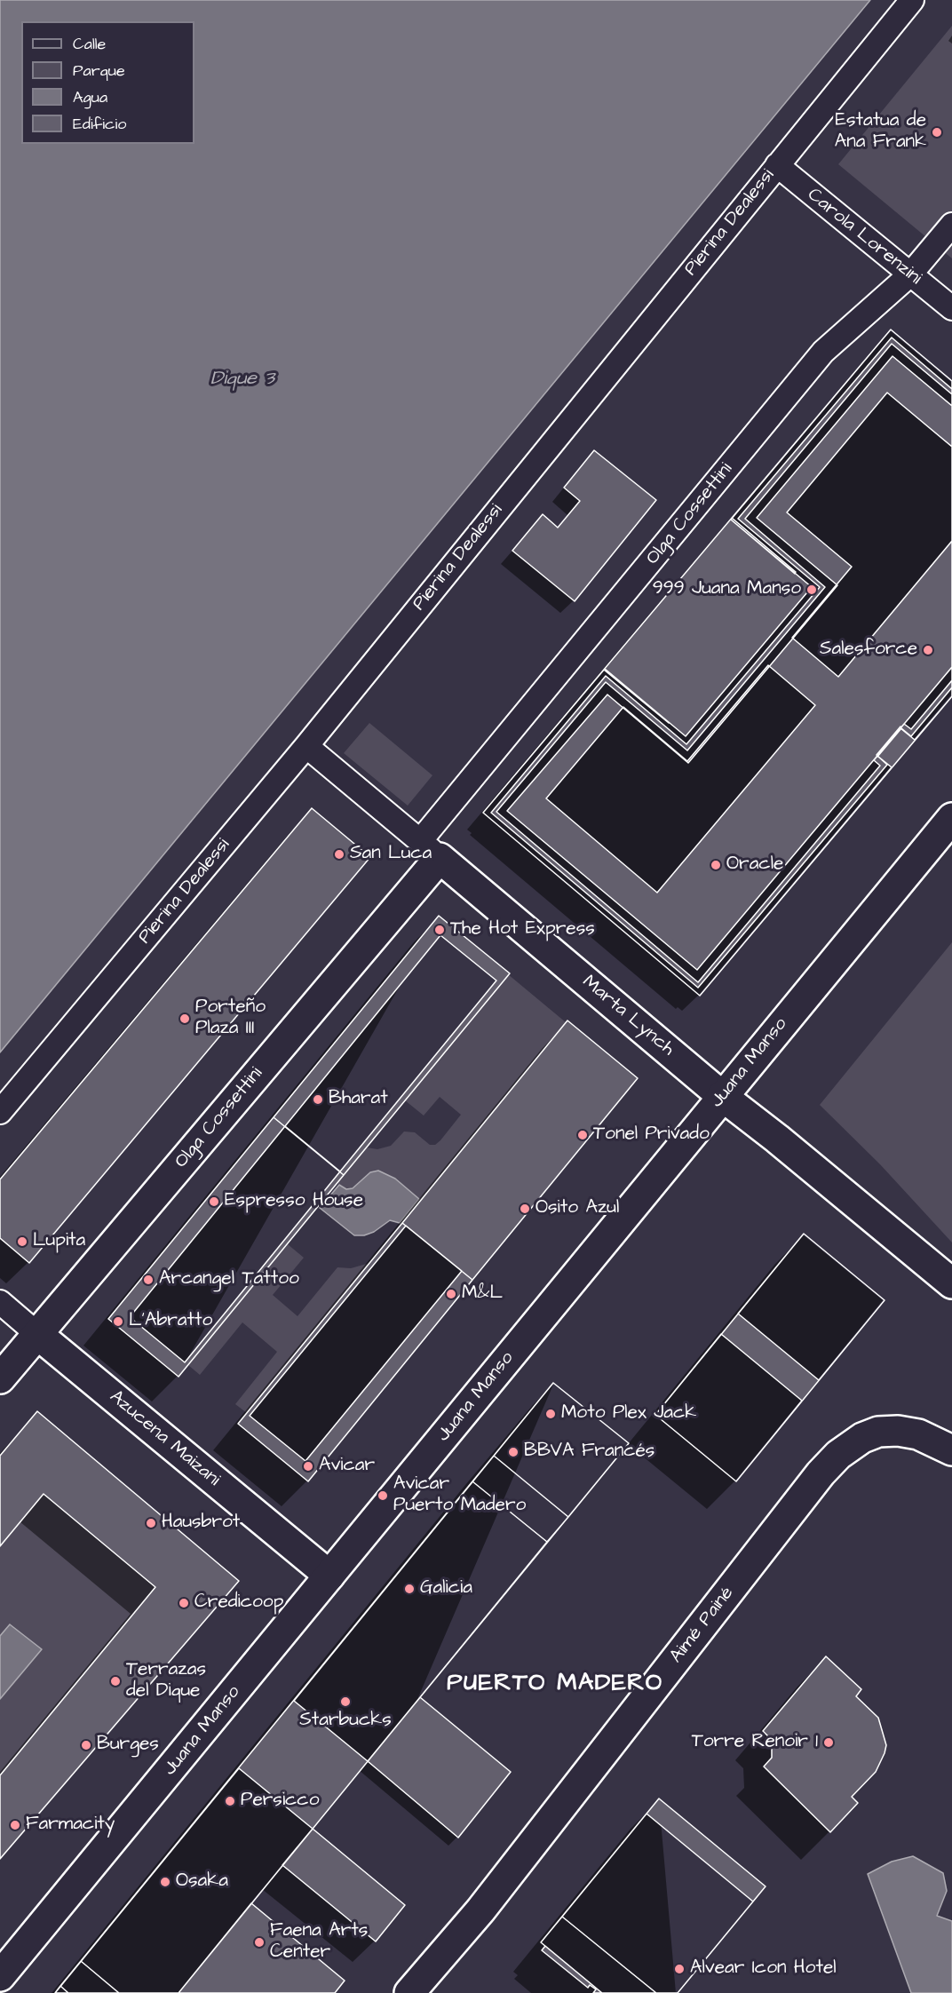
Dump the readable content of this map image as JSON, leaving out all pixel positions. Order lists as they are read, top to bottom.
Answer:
{
  "streets": {
    "street": [
      "Pierina Dealessi",
      "Carola Lorenzini",
      "Olga Cossettini",
      "Marta Lynch",
      "Juana Manso",
      "Azucena Maizani",
      "Aimé Painé"
    ]
  },
  "crossings": [
    ["Pierina Dealessi", "Carola Lorenzini"],
    ["Pierina Dealessi", "Marta Lynch"],
    ["Carola Lorenzini", "Olga Cossettini"],
    ["Olga Cossettini", "Marta Lynch"],
    ["Olga Cossettini", "Azucena Maizani"],
    ["Marta Lynch", "Juana Manso"],
    ["Juana Manso", "Azucena Maizani"]
  ],
  "districts": ["PUERTO MADERO"],
  "water": ["Dique 3"],
  "places": [
    "Estatua de Ana Frank",
    "999 Juana Manso",
    "Salesforce",
    "San Luca",
    "Oracle",
    "The Hot Express",
    "Porteño Plaza III",
    "Bharat",
    "Tonel Privado",
    "Espresso House",
    "Osito Azul",
    "Lupita",
    "Arcangel Tattoo",
    "M&L",
    "L'Abratto",
    "Moto Plex Jack",
    "BBVA Francés",
    "Avicar",
    "Avicar Puerto Madero",
    "Hausbrot",
    "Galicia",
    "Credicoop",
    "Terrazas del Dique",
    "Starbucks",
    "Torre Renoir 1",
    "Burges",
    "Persicco",
    "Farmacity",
    "Osaka",
    "Faena Arts Center",
    "Alvear Icon Hotel"
  ],
  "legend": [
    "Calle",
    "Parque",
    "Agua",
    "Edificio"
  ]
}
